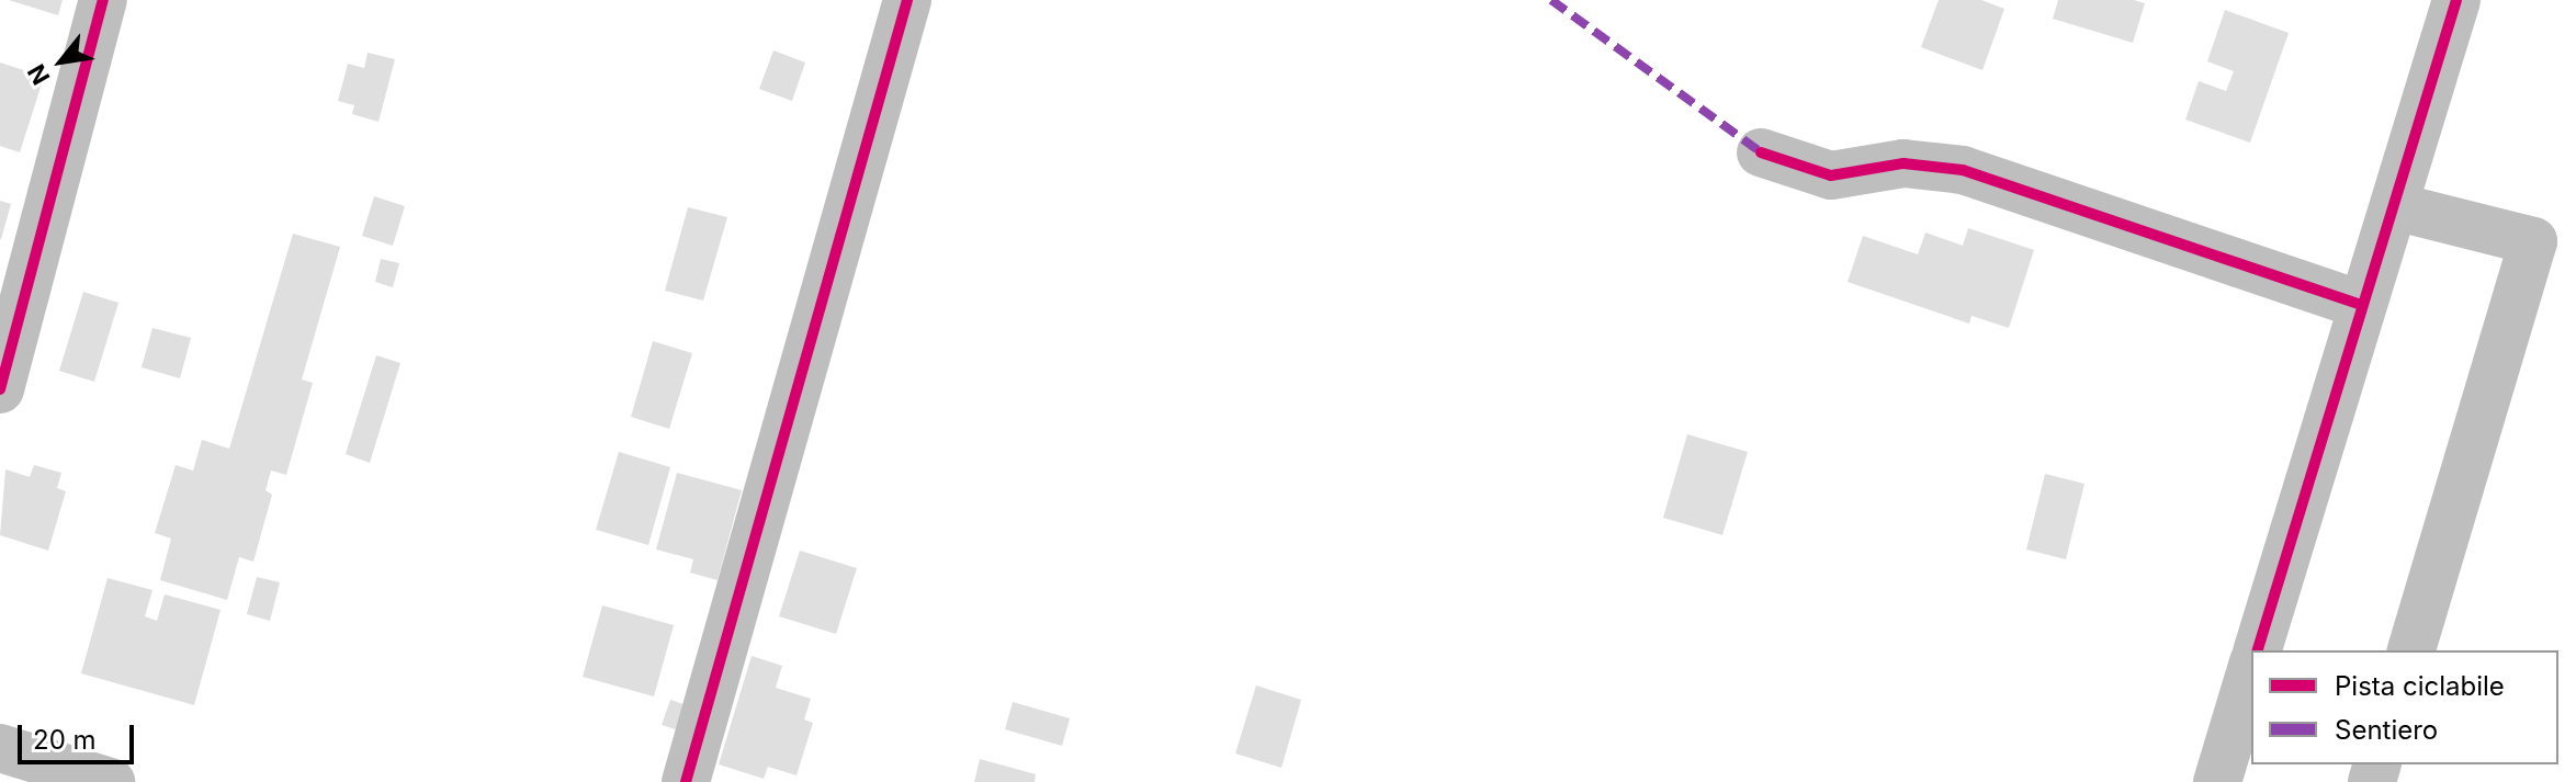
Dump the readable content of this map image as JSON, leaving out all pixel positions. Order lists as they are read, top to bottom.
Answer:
{
  "legend": ["Pista ciclabile", "Sentiero"],
  "scale_bar": "20 m",
  "north": "bottom left"
}
